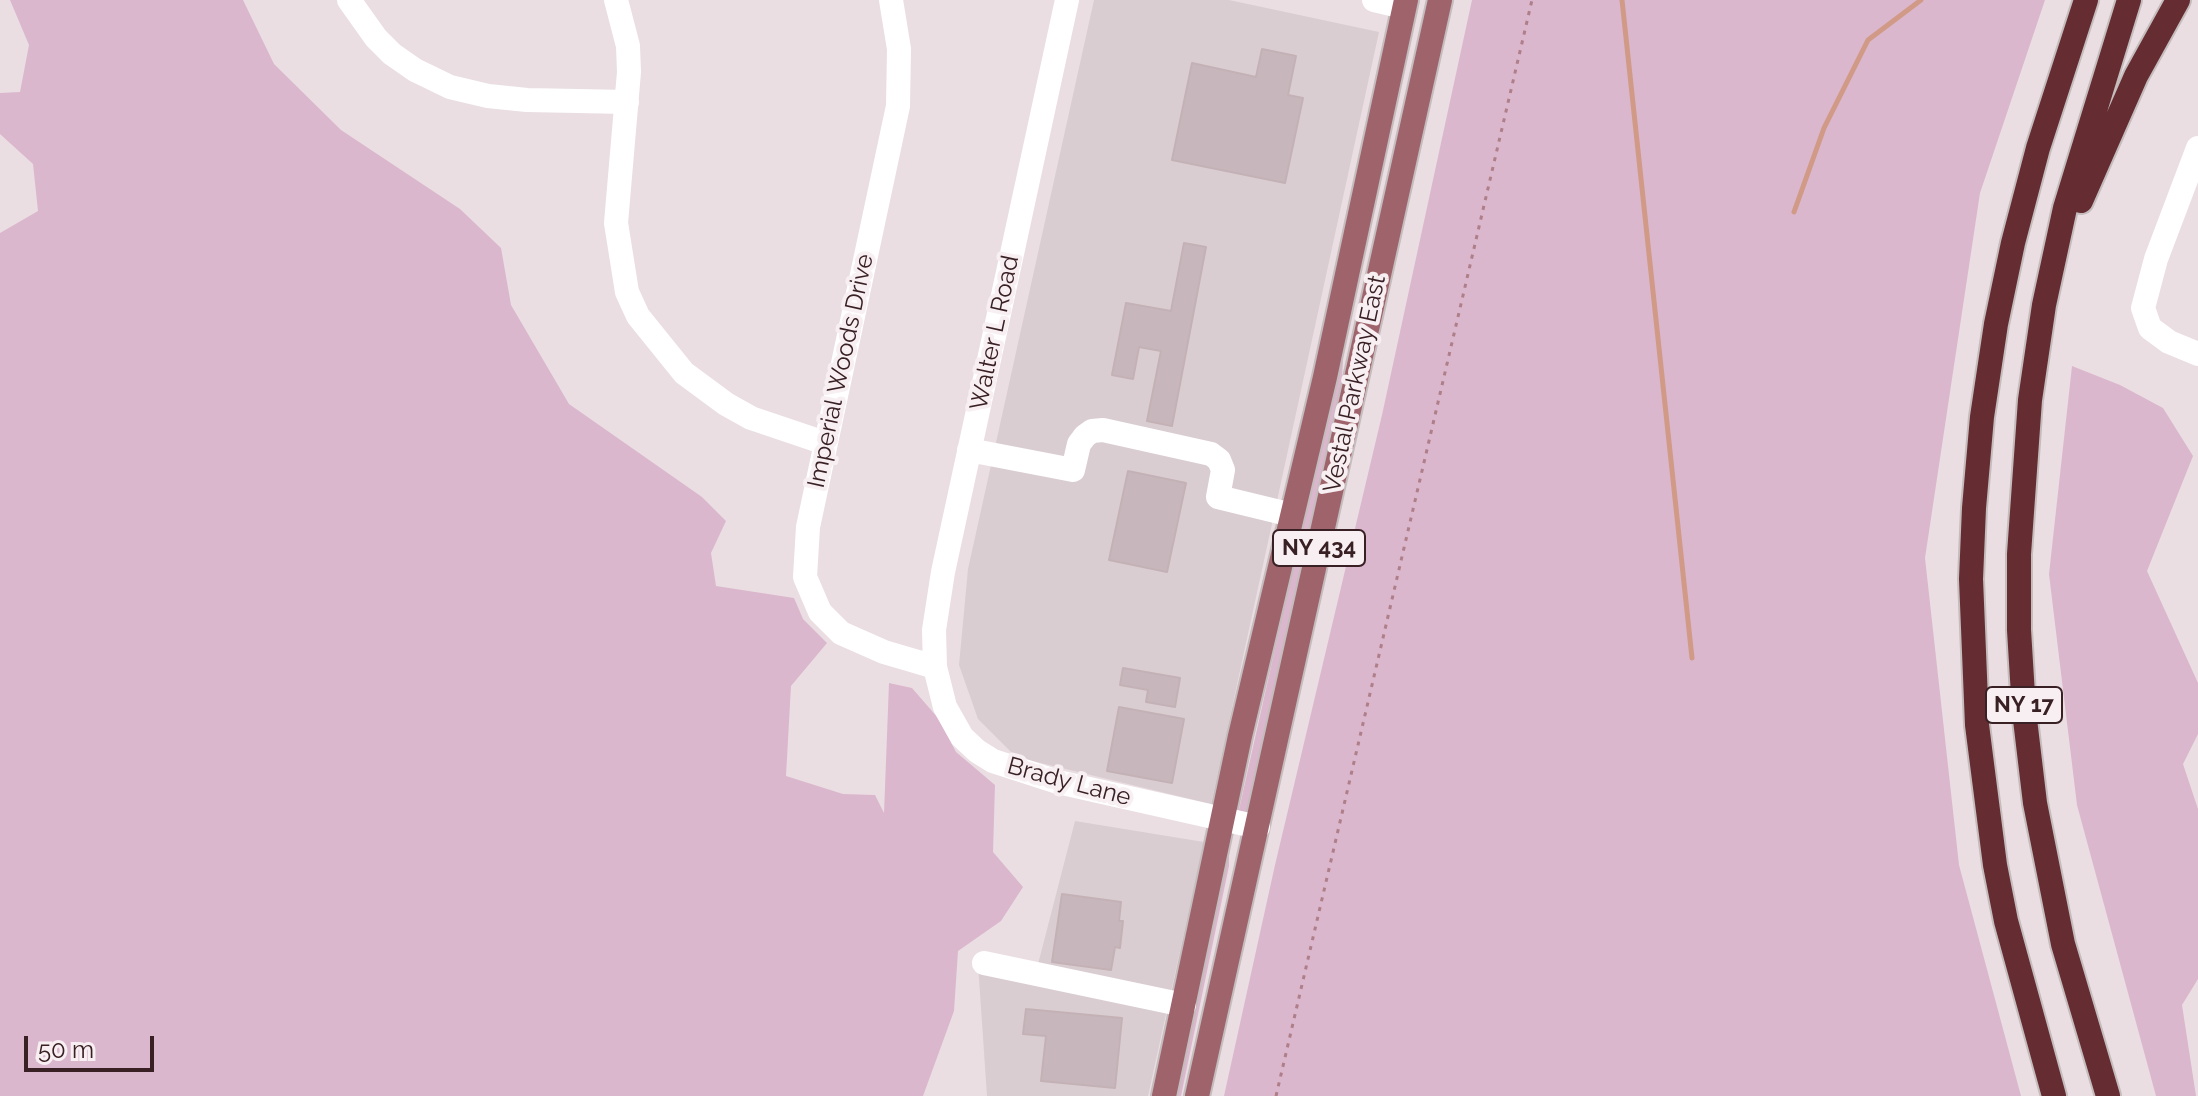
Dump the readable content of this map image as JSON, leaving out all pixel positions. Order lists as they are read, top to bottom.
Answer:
{
  "streets": {
    "highway": ["NY 17"],
    "main road": ["Vestal Parkway East", "NY 434"],
    "street": ["Walter L Road", "Imperial Woods Drive", "Brady Lane"]
  },
  "crossings": [
    ["Walter L Road", "Imperial Woods Drive"],
    ["Walter L Road", "Brady Lane"],
    ["Imperial Woods Drive", "Brady Lane"],
    ["Vestal Parkway East", "Brady Lane"]
  ],
  "scale_bar": "50 m"
}
